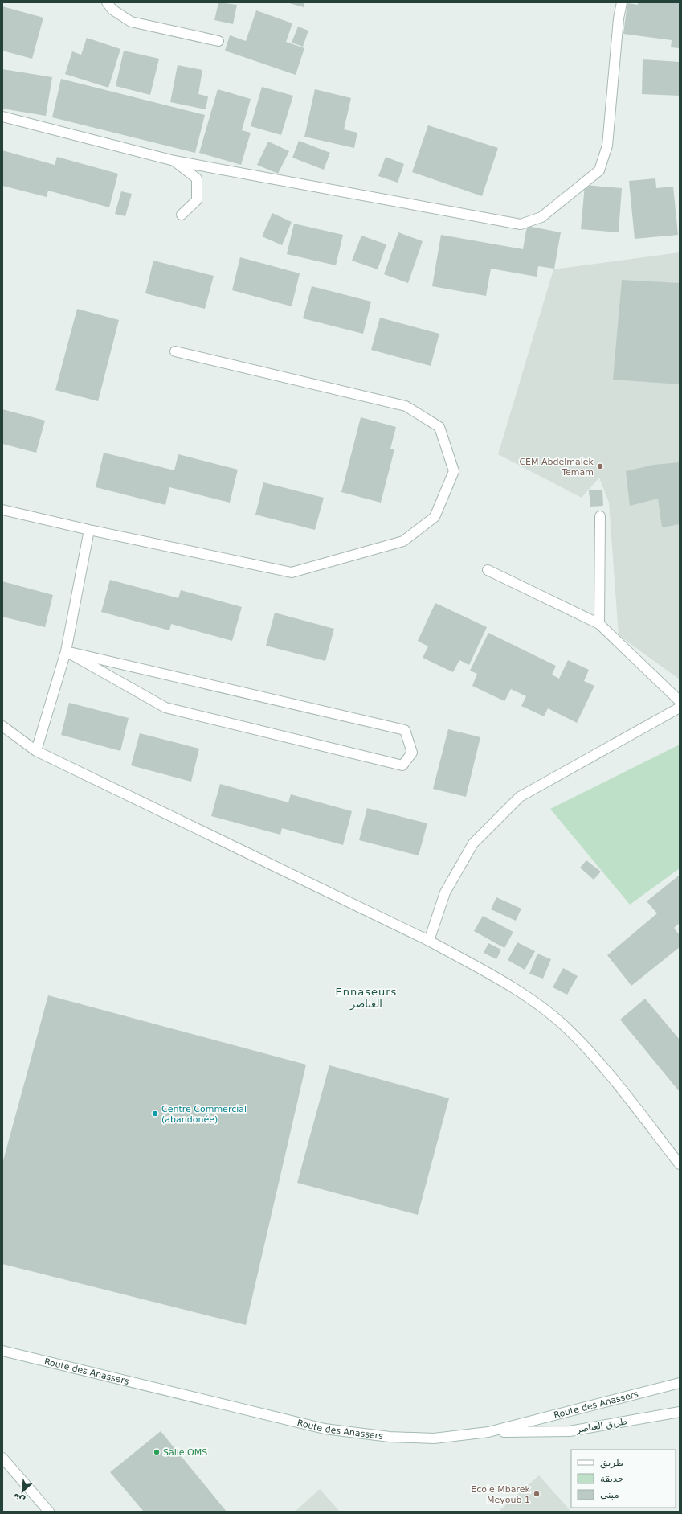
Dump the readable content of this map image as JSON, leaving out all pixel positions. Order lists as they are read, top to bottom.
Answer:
{
  "streets": {
    "street": ["Route des Anassers", "طريق العناصر"]
  },
  "crossings": [
    ["Route des Anassers", "طريق العناصر"]
  ],
  "districts": ["Ennaseurs العناصر"],
  "places": [
    "CEM Abdelmalek Temam",
    "Centre Commercial (abandonée)",
    "Salle OMS",
    "Ecole Mbarek Meyoub 1"
  ],
  "legend": ["طريق", "حديقة", "مبنى"],
  "north": "bottom left"
}
